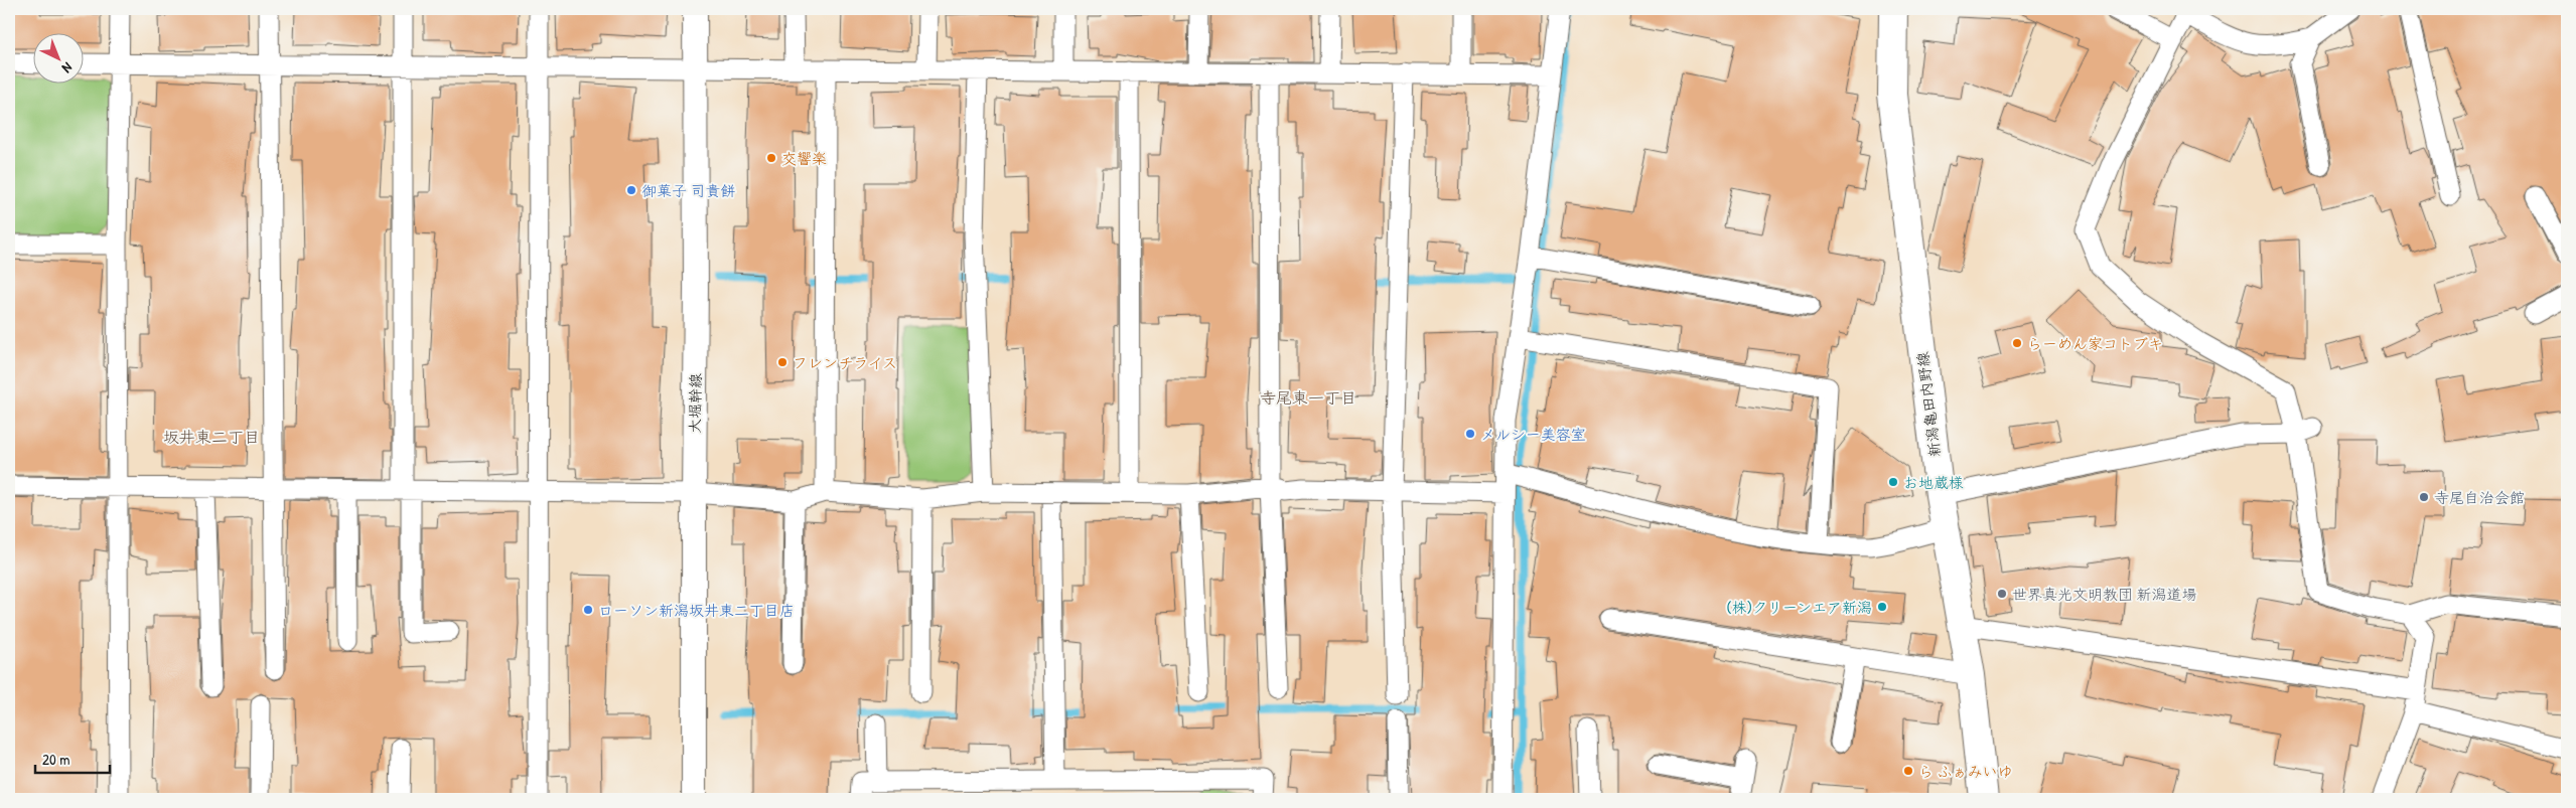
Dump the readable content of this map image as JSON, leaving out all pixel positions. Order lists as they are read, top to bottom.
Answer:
{
  "streets": {
    "main road": ["新潟亀田内野線"],
    "street": ["大堀幹線"]
  },
  "districts": ["寺尾東一丁目", "坂井東二丁目"],
  "places": [
    "交響楽",
    "御菓子 司貴餅",
    "らーめん家コトブキ",
    "フレンチライス",
    "メルシー美容室",
    "お地蔵様",
    "寺尾自治会館",
    "世界真光文明教団 新潟道場",
    "(株)クリーンエア新潟",
    "ローソン新潟坂井東二丁目店",
    "ら ふぁみいゆ"
  ],
  "scale_bar": "20 m",
  "north": "bottom right"
}
